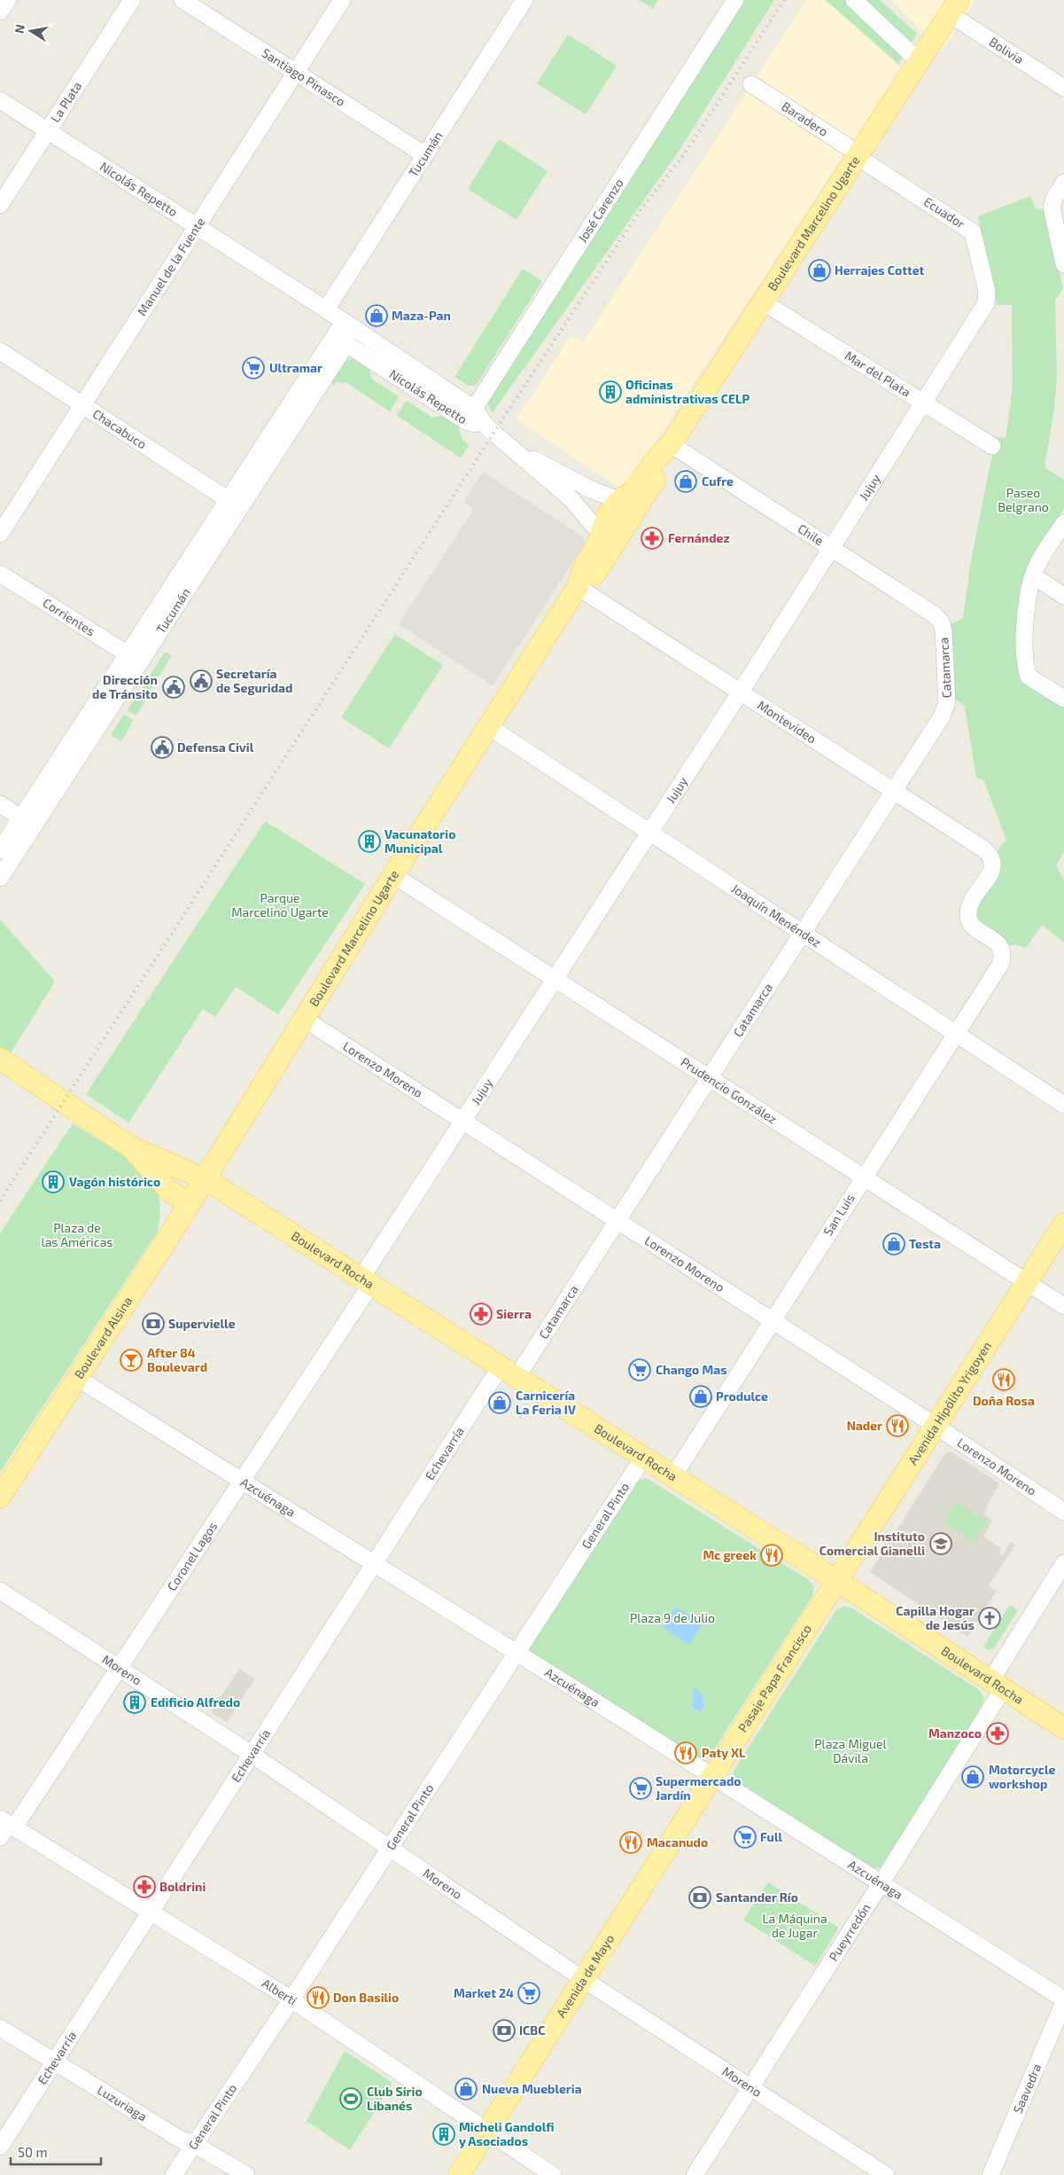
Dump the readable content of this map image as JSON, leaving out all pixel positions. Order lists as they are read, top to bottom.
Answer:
{
  "streets": {
    "main road": [
      "Boulevard Marcelino Ugarte",
      "Boulevard Rocha",
      "Boulevard Alsina",
      "Avenida Hipólito Yrigoyen",
      "Pasaje Papa Francisco",
      "Avenida de Mayo"
    ],
    "street": [
      "Bolivia",
      "Santiago Pinasco",
      "La Plata",
      "Baradero",
      "Tucumán",
      "Nicolás Repetto",
      "José Carenzo",
      "Ecuador",
      "Manuel de la Fuente",
      "Mar del Plata",
      "Chacabuco",
      "Jujuy",
      "Chile",
      "Corrientes",
      "Catamarca",
      "Montevideo",
      "Joaquín Menéndez",
      "Lorenzo Moreno",
      "Prudencio González",
      "San Luis",
      "Echevarría",
      "Azcuénaga",
      "General Pinto",
      "Coronel Lagos",
      "Moreno",
      "Pueyrredón",
      "Alberti",
      "Saavedra",
      "Luzuriaga"
    ]
  },
  "crossings": [
    ["Bolivia", "Boulevard Marcelino Ugarte"],
    ["Santiago Pinasco", "Tucumán"],
    ["Santiago Pinasco", "Manuel de la Fuente"],
    ["La Plata", "Nicolás Repetto"],
    ["Baradero", "Ecuador"],
    ["Baradero", "Boulevard Marcelino Ugarte"],
    ["Tucumán", "Nicolás Repetto"],
    ["Tucumán", "Chacabuco"],
    ["Tucumán", "Corrientes"],
    ["Nicolás Repetto", "José Carenzo"],
    ["Nicolás Repetto", "Boulevard Marcelino Ugarte"],
    ["Nicolás Repetto", "Manuel de la Fuente"],
    ["Ecuador", "Boulevard Marcelino Ugarte"],
    ["Ecuador", "Jujuy"],
    ["Boulevard Marcelino Ugarte", "Mar del Plata"],
    ["Boulevard Marcelino Ugarte", "Chile"],
    ["Boulevard Marcelino Ugarte", "Montevideo"],
    ["Boulevard Marcelino Ugarte", "Joaquín Menéndez"],
    ["Boulevard Marcelino Ugarte", "Lorenzo Moreno"],
    ["Boulevard Marcelino Ugarte", "Prudencio González"],
    ["Boulevard Marcelino Ugarte", "Boulevard Rocha"],
    ["Boulevard Marcelino Ugarte", "Boulevard Alsina"],
    ["Manuel de la Fuente", "Chacabuco"],
    ["Mar del Plata", "Jujuy"],
    ["Jujuy", "Chile"],
    ["Jujuy", "Montevideo"],
    ["Jujuy", "Joaquín Menéndez"],
    ["Jujuy", "Lorenzo Moreno"],
    ["Jujuy", "Prudencio González"],
    ["Jujuy", "Boulevard Rocha"],
    ["Jujuy", "Coronel Lagos"],
    ["Chile", "Catamarca"],
    ["Catamarca", "Montevideo"],
    ["Catamarca", "Joaquín Menéndez"],
    ["Catamarca", "Lorenzo Moreno"],
    ["Catamarca", "Prudencio González"],
    ["Catamarca", "Boulevard Rocha"],
    ["Catamarca", "Echevarría"],
    ["Montevideo", "San Luis"],
    ["Joaquín Menéndez", "San Luis"],
    ["Lorenzo Moreno", "San Luis"],
    ["Lorenzo Moreno", "Avenida Hipólito Yrigoyen"],
    ["Prudencio González", "San Luis"],
    ["Prudencio González", "Avenida Hipólito Yrigoyen"],
    ["San Luis", "Boulevard Rocha"],
    ["Boulevard Rocha", "Boulevard Alsina"],
    ["Boulevard Rocha", "Avenida Hipólito Yrigoyen"],
    ["Boulevard Rocha", "Echevarría"],
    ["Boulevard Rocha", "General Pinto"],
    ["Boulevard Rocha", "Coronel Lagos"],
    ["Boulevard Rocha", "Pasaje Papa Francisco"],
    ["Boulevard Rocha", "Pueyrredón"],
    ["Boulevard Alsina", "Azcuénaga"],
    ["Avenida Hipólito Yrigoyen", "Pasaje Papa Francisco"],
    ["Echevarría", "Azcuénaga"],
    ["Echevarría", "Moreno"],
    ["Echevarría", "Alberti"],
    ["Echevarría", "Luzuriaga"],
    ["Azcuénaga", "General Pinto"],
    ["Azcuénaga", "Coronel Lagos"],
    ["Azcuénaga", "Pasaje Papa Francisco"],
    ["Azcuénaga", "Pueyrredón"],
    ["Azcuénaga", "Avenida de Mayo"],
    ["Azcuénaga", "Saavedra"],
    ["General Pinto", "Moreno"],
    ["General Pinto", "Alberti"],
    ["General Pinto", "Luzuriaga"],
    ["Coronel Lagos", "Moreno"],
    ["Coronel Lagos", "Alberti"],
    ["Moreno", "Pueyrredón"],
    ["Moreno", "Avenida de Mayo"],
    ["Pasaje Papa Francisco", "Avenida de Mayo"],
    ["Avenida de Mayo", "Alberti"]
  ],
  "parks": [
    "Paseo Belgrano",
    "Parque Marcelino Ugarte",
    "Plaza de las Américas",
    "Plaza 9 de Julio",
    "Plaza Miguel Dávila",
    "La Máquina de Jugar"
  ],
  "places": {
    "shop": [
      "Herrajes Cottet",
      "Maza-Pan",
      "Cufre",
      "Testa",
      "Produlce",
      "Carnicería La Feria IV",
      "Motorcycle workshop",
      "Nueva Muebleria"
    ],
    "supermarket": [
      "Ultramar",
      "Chango Mas",
      "Supermercado Jardín",
      "Full",
      "Market 24"
    ],
    "building": [
      "Oficinas administrativas CELP",
      "Vacunatorio Municipal",
      "Vagón histórico",
      "Edificio Alfredo",
      "Micheli Gandolfi y Asociados"
    ],
    "pharmacy": [
      "Fernández",
      "Sierra",
      "Manzoco",
      "Boldrini"
    ],
    "public building": ["Secretaría de Seguridad", "Dirección de Tránsito", "Defensa Civil"],
    "bank": ["Supervielle", "Santander Río", "ICBC"],
    "bar": ["After 84 Boulevard"],
    "restaurant": [
      "Doña Rosa",
      "Nader",
      "Mc greek",
      "Paty XL",
      "Macanudo",
      "Don Basilio"
    ],
    "school or university": ["Instituto Comercial Gianelli"],
    "church": ["Capilla Hogar de Jesús"],
    "sports": ["Club Sirio Libanés"]
  },
  "scale_bar": "50 m",
  "north": "left"
}
